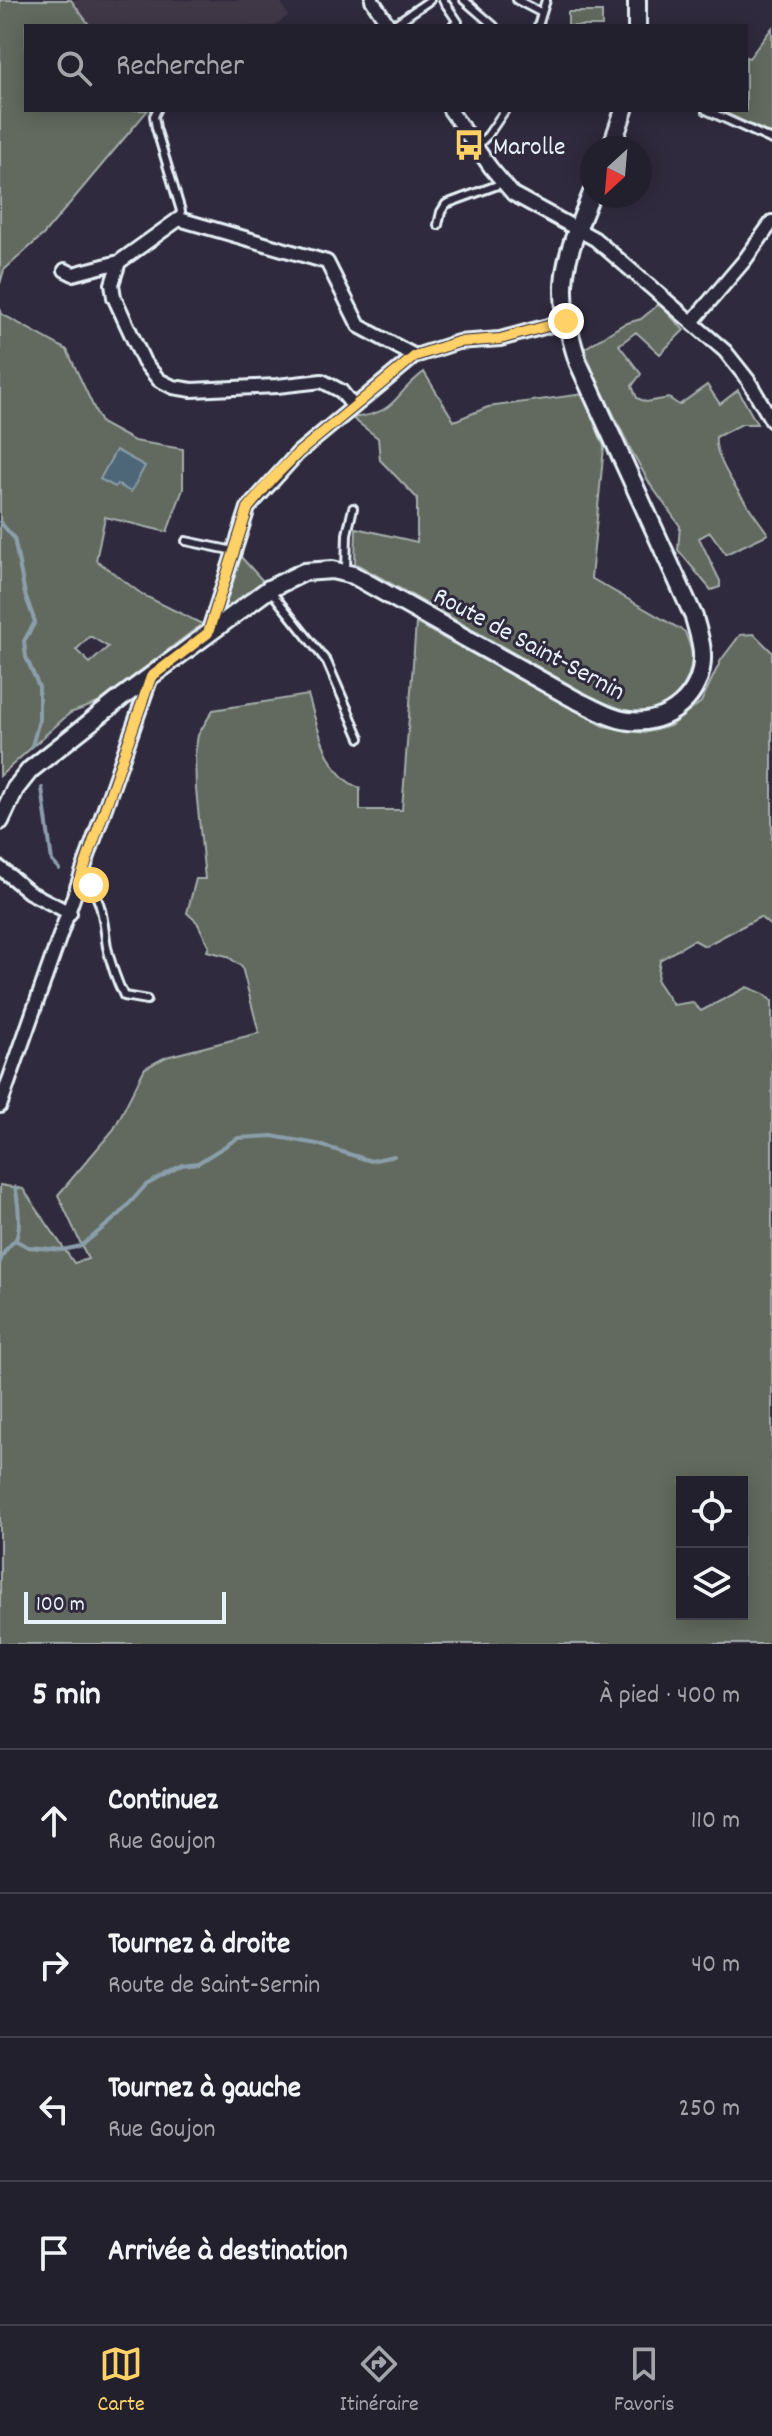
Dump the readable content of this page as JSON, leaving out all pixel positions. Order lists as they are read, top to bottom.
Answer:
{
  "streets": {
    "street": ["Route de Saint-Sernin"]
  },
  "places": {
    "bus stop": ["Marolle"]
  },
  "scale_bar": "100 m",
  "north": "bottom left",
  "page": {
    "search": "Rechercher",
    "scale": "100 m",
    "heading": ["5 min", "À pied · 400 m"],
    "list": [
      ["Continuez", "Rue Goujon", "110 m"],
      ["Tournez à droite", "Route de Saint-Sernin", "40 m"],
      ["Tournez à gauche", "Rue Goujon", "250 m"],
      "Arrivée à destination"
    ],
    "nav": ["Carte", "Itinéraire", "Favoris"]
  }
}
